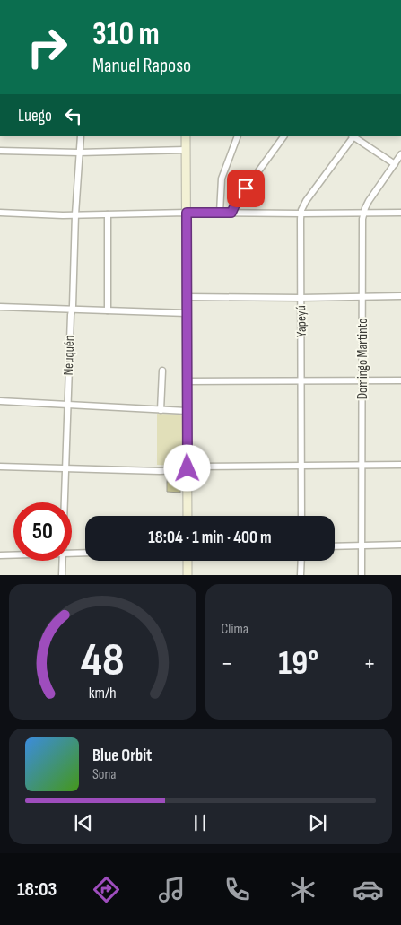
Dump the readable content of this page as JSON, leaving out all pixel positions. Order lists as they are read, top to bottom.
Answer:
{
  "streets": {
    "street": ["Yapeyú", "Neuquén", "Domingo Martinto"]
  },
  "page": {
    "turn": ["310 m", "Manuel Raposo"],
    "then": "Luego",
    "limit": "50",
    "trip": "18:04 · 1 min · 400 m",
    "tile": "Clima",
    "heat": ["−", "19°", "+"],
    "song": ["Blue Orbit", "Sona"],
    "tabs": "18:03",
    "gauge": ["48", "km/h"]
  }
}
